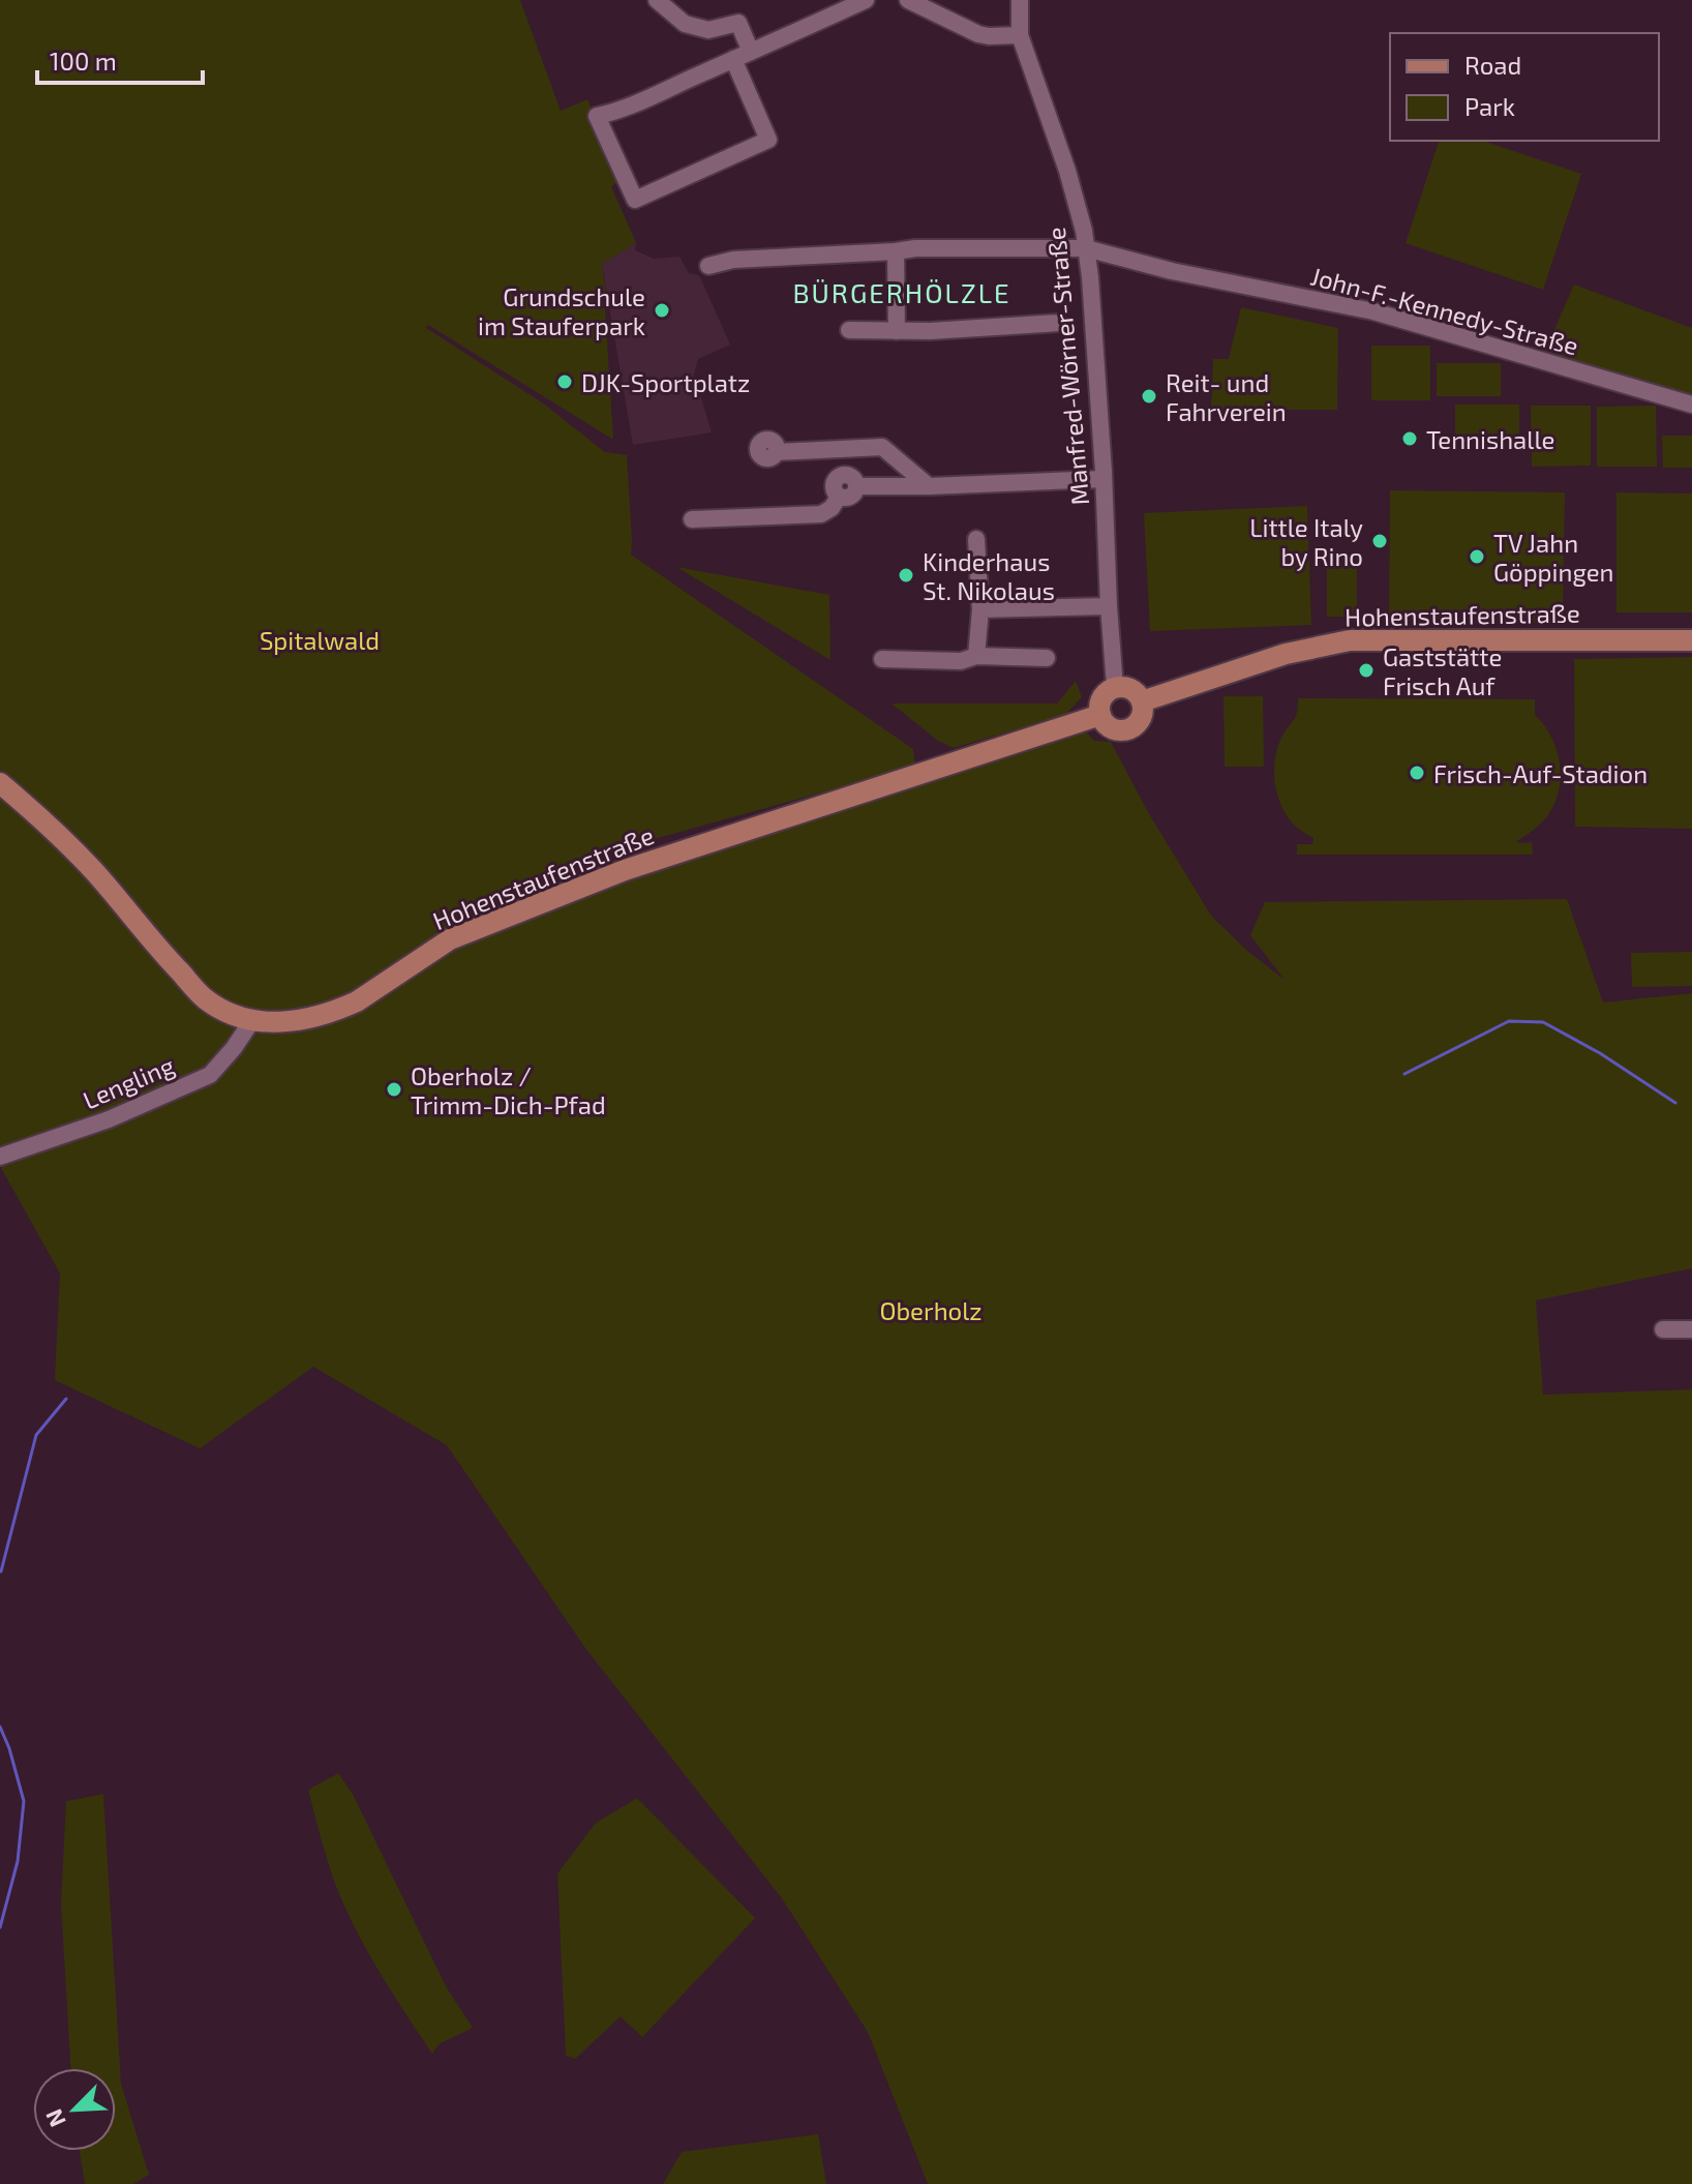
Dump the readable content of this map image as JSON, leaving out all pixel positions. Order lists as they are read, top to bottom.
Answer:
{
  "streets": {
    "main road": ["Hohenstaufenstraße"],
    "street": ["John-F.-Kennedy-Straße", "Manfred-Wörner-Straße", "Lengling"]
  },
  "crossings": [
    ["John-F.-Kennedy-Straße", "Manfred-Wörner-Straße"],
    ["Manfred-Wörner-Straße", "Hohenstaufenstraße"],
    ["Hohenstaufenstraße", "Lengling"]
  ],
  "districts": ["BÜRGERHÖLZLE"],
  "parks": ["Spitalwald", "Oberholz"],
  "places": [
    "Grundschule im Stauferpark",
    "DJK-Sportplatz",
    "Reit- und Fahrverein",
    "Tennishalle",
    "Little Italy by Rino",
    "TV Jahn Göppingen",
    "Kinderhaus St. Nikolaus",
    "Gaststätte Frisch Auf",
    "Frisch-Auf-Stadion",
    "Oberholz / Trimm-Dich-Pfad"
  ],
  "legend": ["Road", "Park"],
  "scale_bar": "100 m",
  "north": "bottom left"
}
